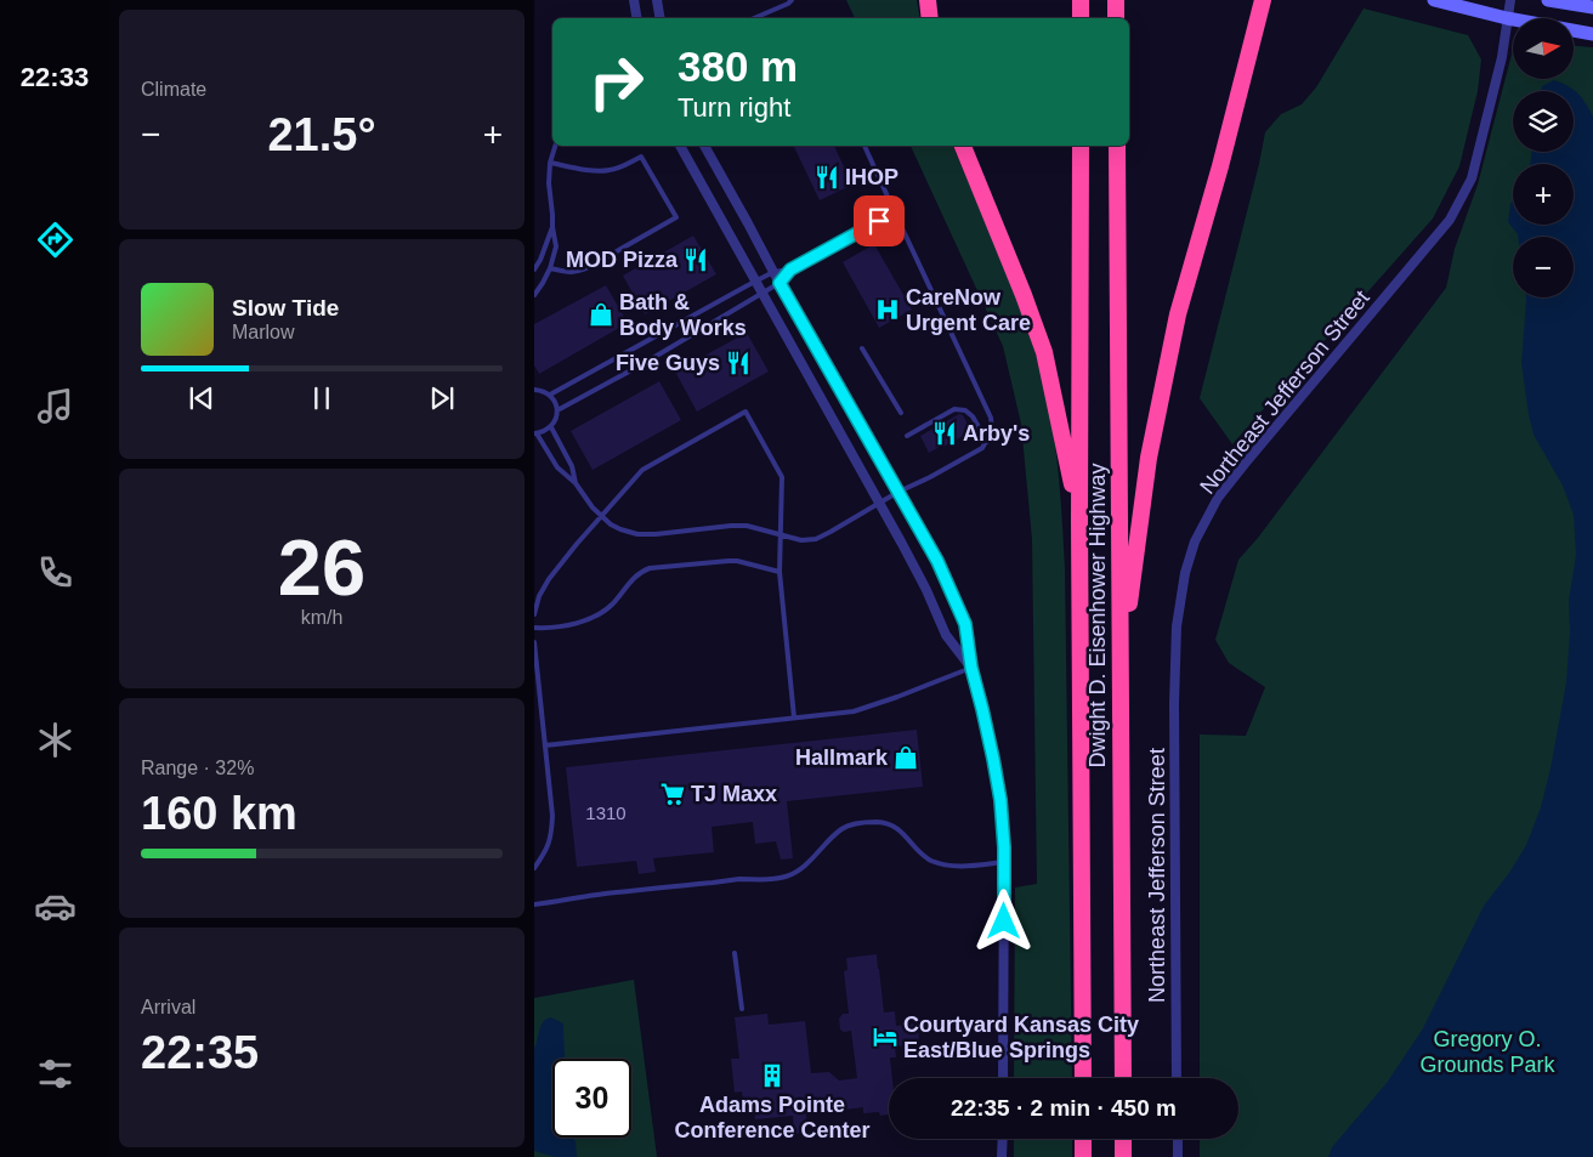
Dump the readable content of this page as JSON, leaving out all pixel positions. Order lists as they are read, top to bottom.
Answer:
{
  "streets": {
    "highway": ["Dwight D. Eisenhower Highway"],
    "street": ["Northeast Jefferson Street"]
  },
  "parks": ["Gregory O. Grounds Park"],
  "places": {
    "restaurant": [
      "IHOP",
      "MOD Pizza",
      "Five Guys",
      "Arby's"
    ],
    "hospital": ["CareNow Urgent Care"],
    "shop": ["Bath & Body Works", "Hallmark"],
    "supermarket": ["TJ Maxx"],
    "hotel": ["Courtyard Kansas City East/Blue Springs"],
    "building": ["Adams Pointe Conference Center"]
  },
  "house_numbers": ["1310"],
  "north": "right",
  "page": {
    "tabs": "22:33",
    "tile": [
      "Climate",
      ["26", "km/h"],
      ["Range · 32%", "160 km"],
      ["Arrival", "22:35"]
    ],
    "map_buttons": ["+", "−"],
    "turn": ["380 m", "Turn right"],
    "heat": ["−", "21.5°", "+"],
    "song": ["Slow Tide", "Marlow"],
    "limit": "30",
    "trip": "22:35 · 2 min · 450 m"
  }
}
